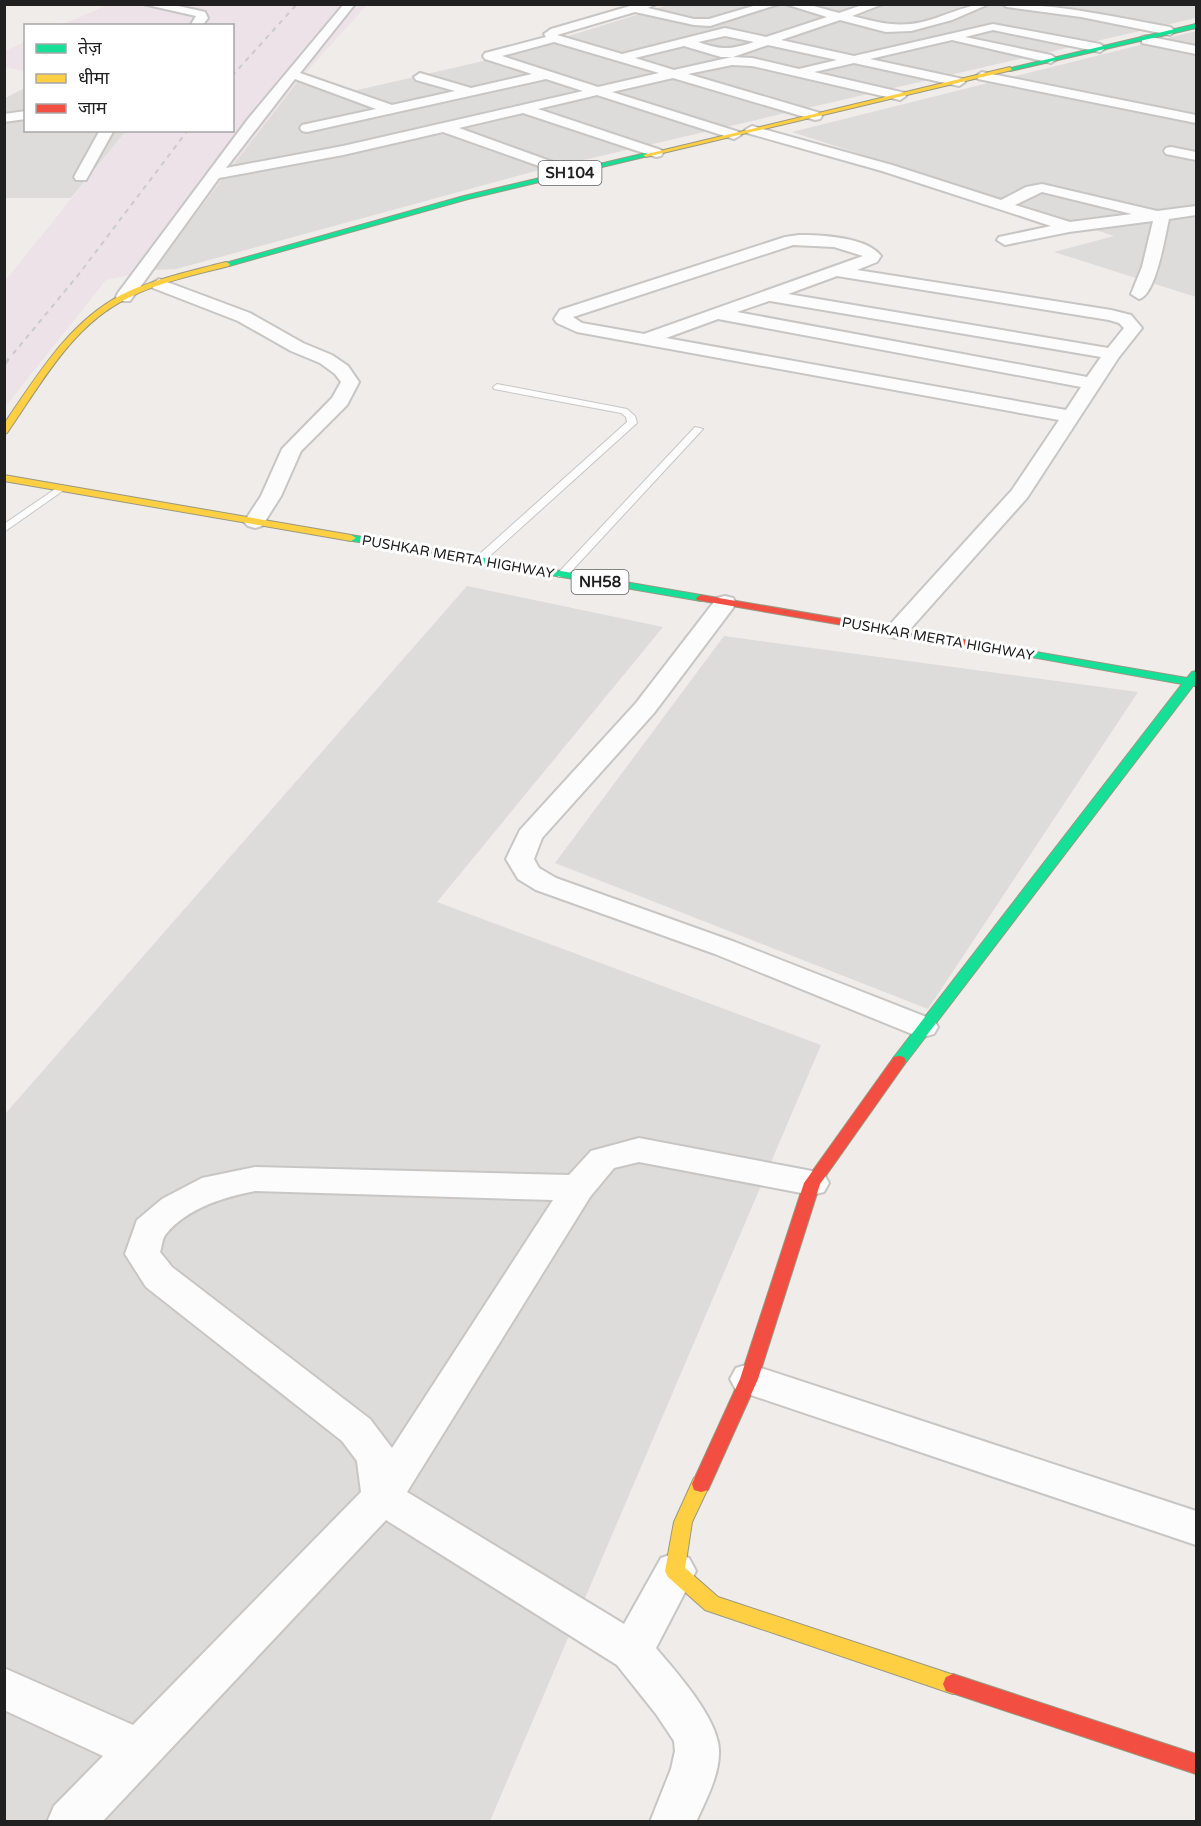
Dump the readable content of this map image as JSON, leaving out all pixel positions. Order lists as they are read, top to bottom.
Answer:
{
  "streets": {
    "main road": ["SH104", "PUSHKAR MERTA HIGHWAY", "NH58"]
  },
  "legend": ["तेज़", "धीमा", "जाम"]
}
